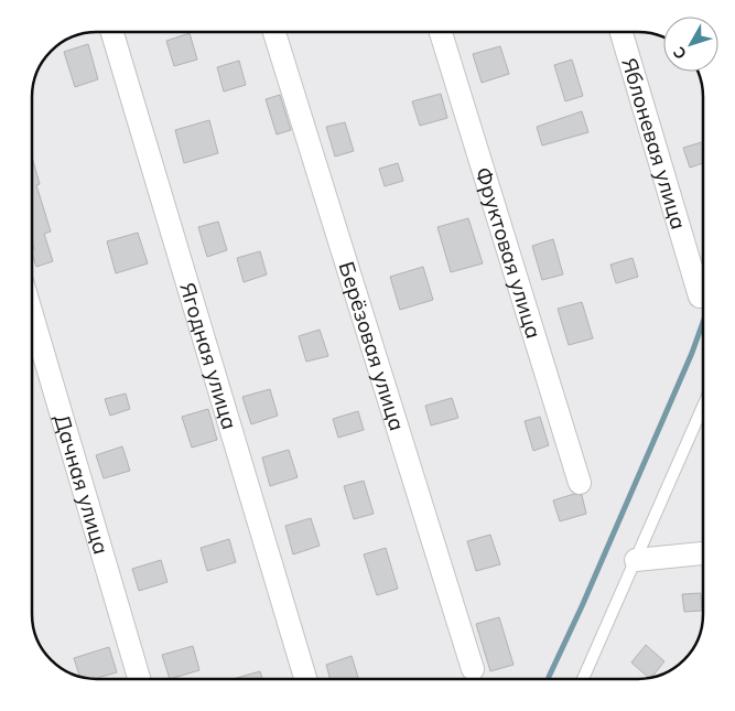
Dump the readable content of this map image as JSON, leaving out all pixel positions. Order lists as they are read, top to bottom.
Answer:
{
  "streets": {
    "street": [
      "Яблоневая улица",
      "Фруктовая улица",
      "Берёзовая улица",
      "Ягодная улица",
      "Дачная улица"
    ]
  },
  "north": "bottom left"
}
